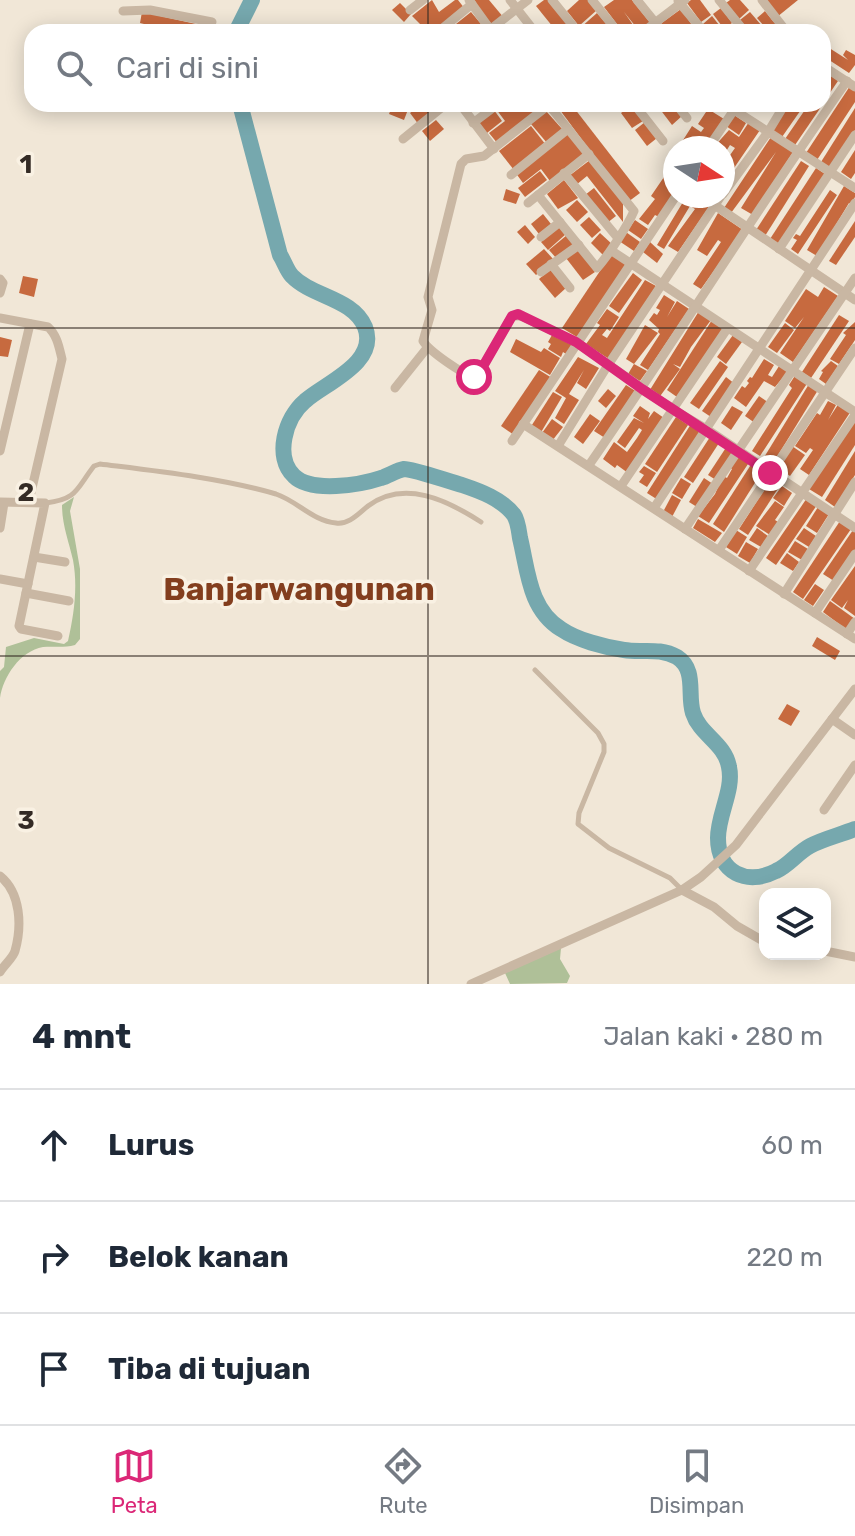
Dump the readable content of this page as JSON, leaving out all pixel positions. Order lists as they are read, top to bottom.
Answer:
{
  "districts": ["Banjarwangunan"],
  "north": "right",
  "page": {
    "search": "Cari di sini",
    "heading": ["4 mnt", "Jalan kaki · 280 m"],
    "list": [
      ["Lurus", "60 m"],
      ["Belok kanan", "220 m"],
      "Tiba di tujuan"
    ],
    "nav": ["Peta", "Rute", "Disimpan"]
  },
  "grid": {
    "rows": ["1", "2", "3"]
  }
}
